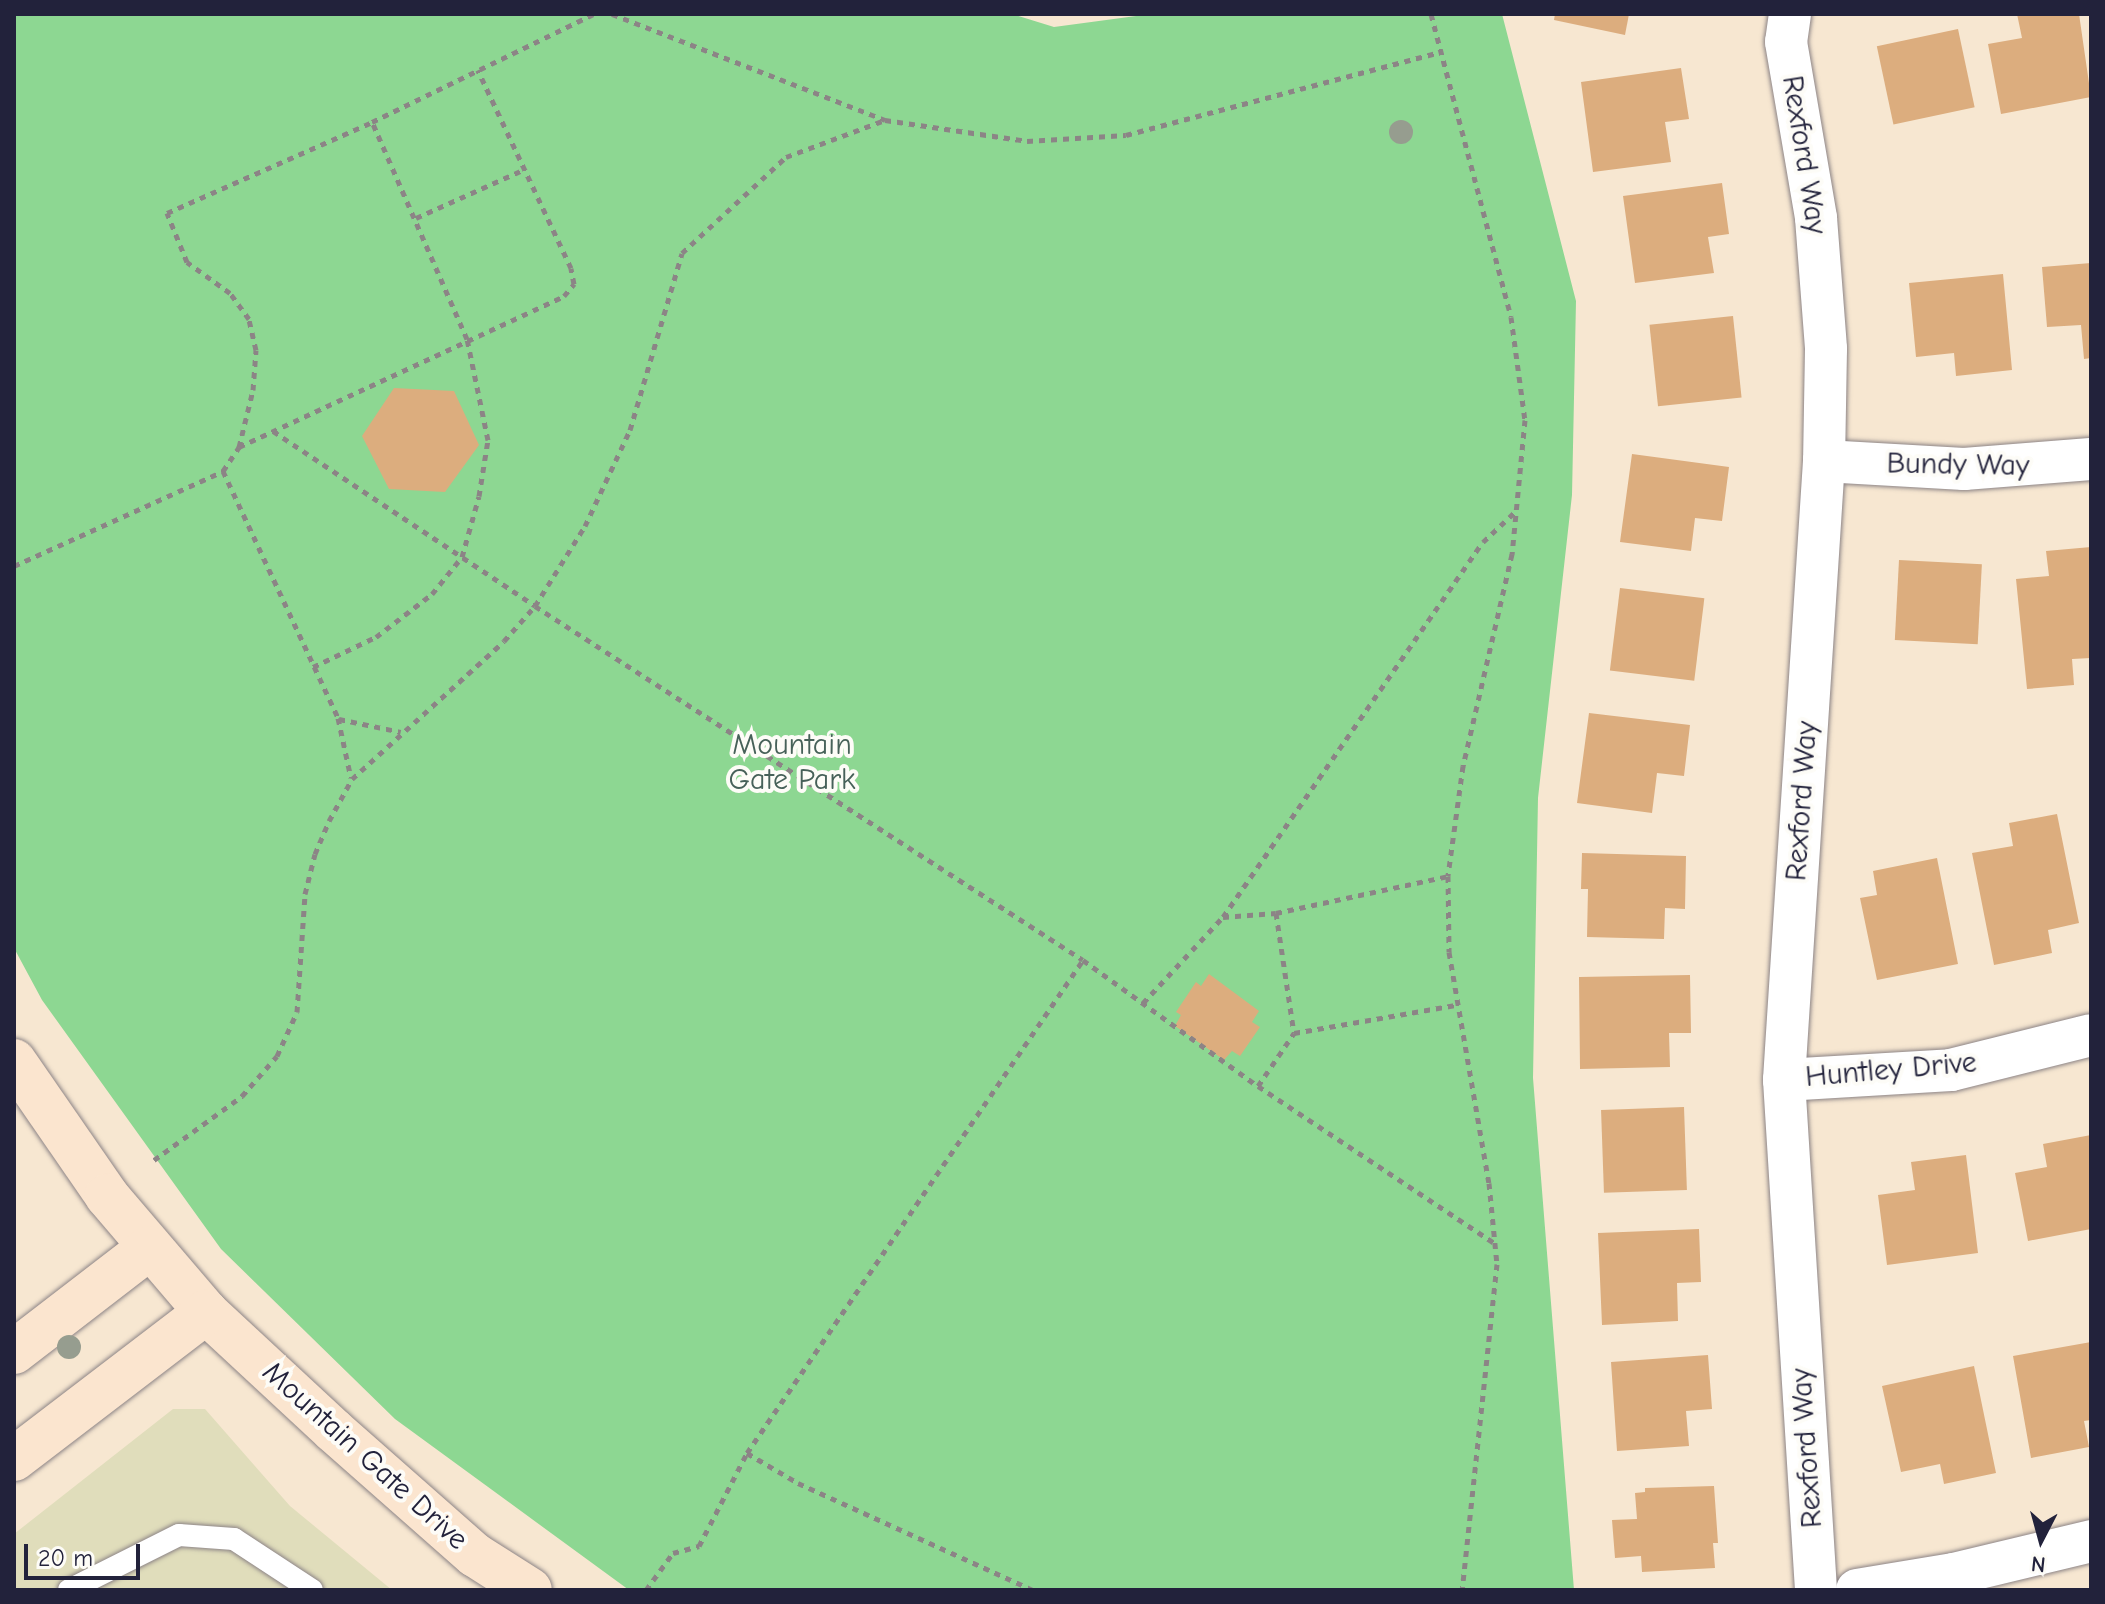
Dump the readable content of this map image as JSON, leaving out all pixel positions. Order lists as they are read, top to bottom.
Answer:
{
  "streets": {
    "main road": ["Mountain Gate Drive"],
    "street": ["Rexford Way", "Bundy Way", "Huntley Drive"]
  },
  "crossings": [
    ["Rexford Way", "Bundy Way"],
    ["Rexford Way", "Huntley Drive"]
  ],
  "parks": ["Mountain Gate Park"],
  "scale_bar": "20 m",
  "north": "bottom"
}
